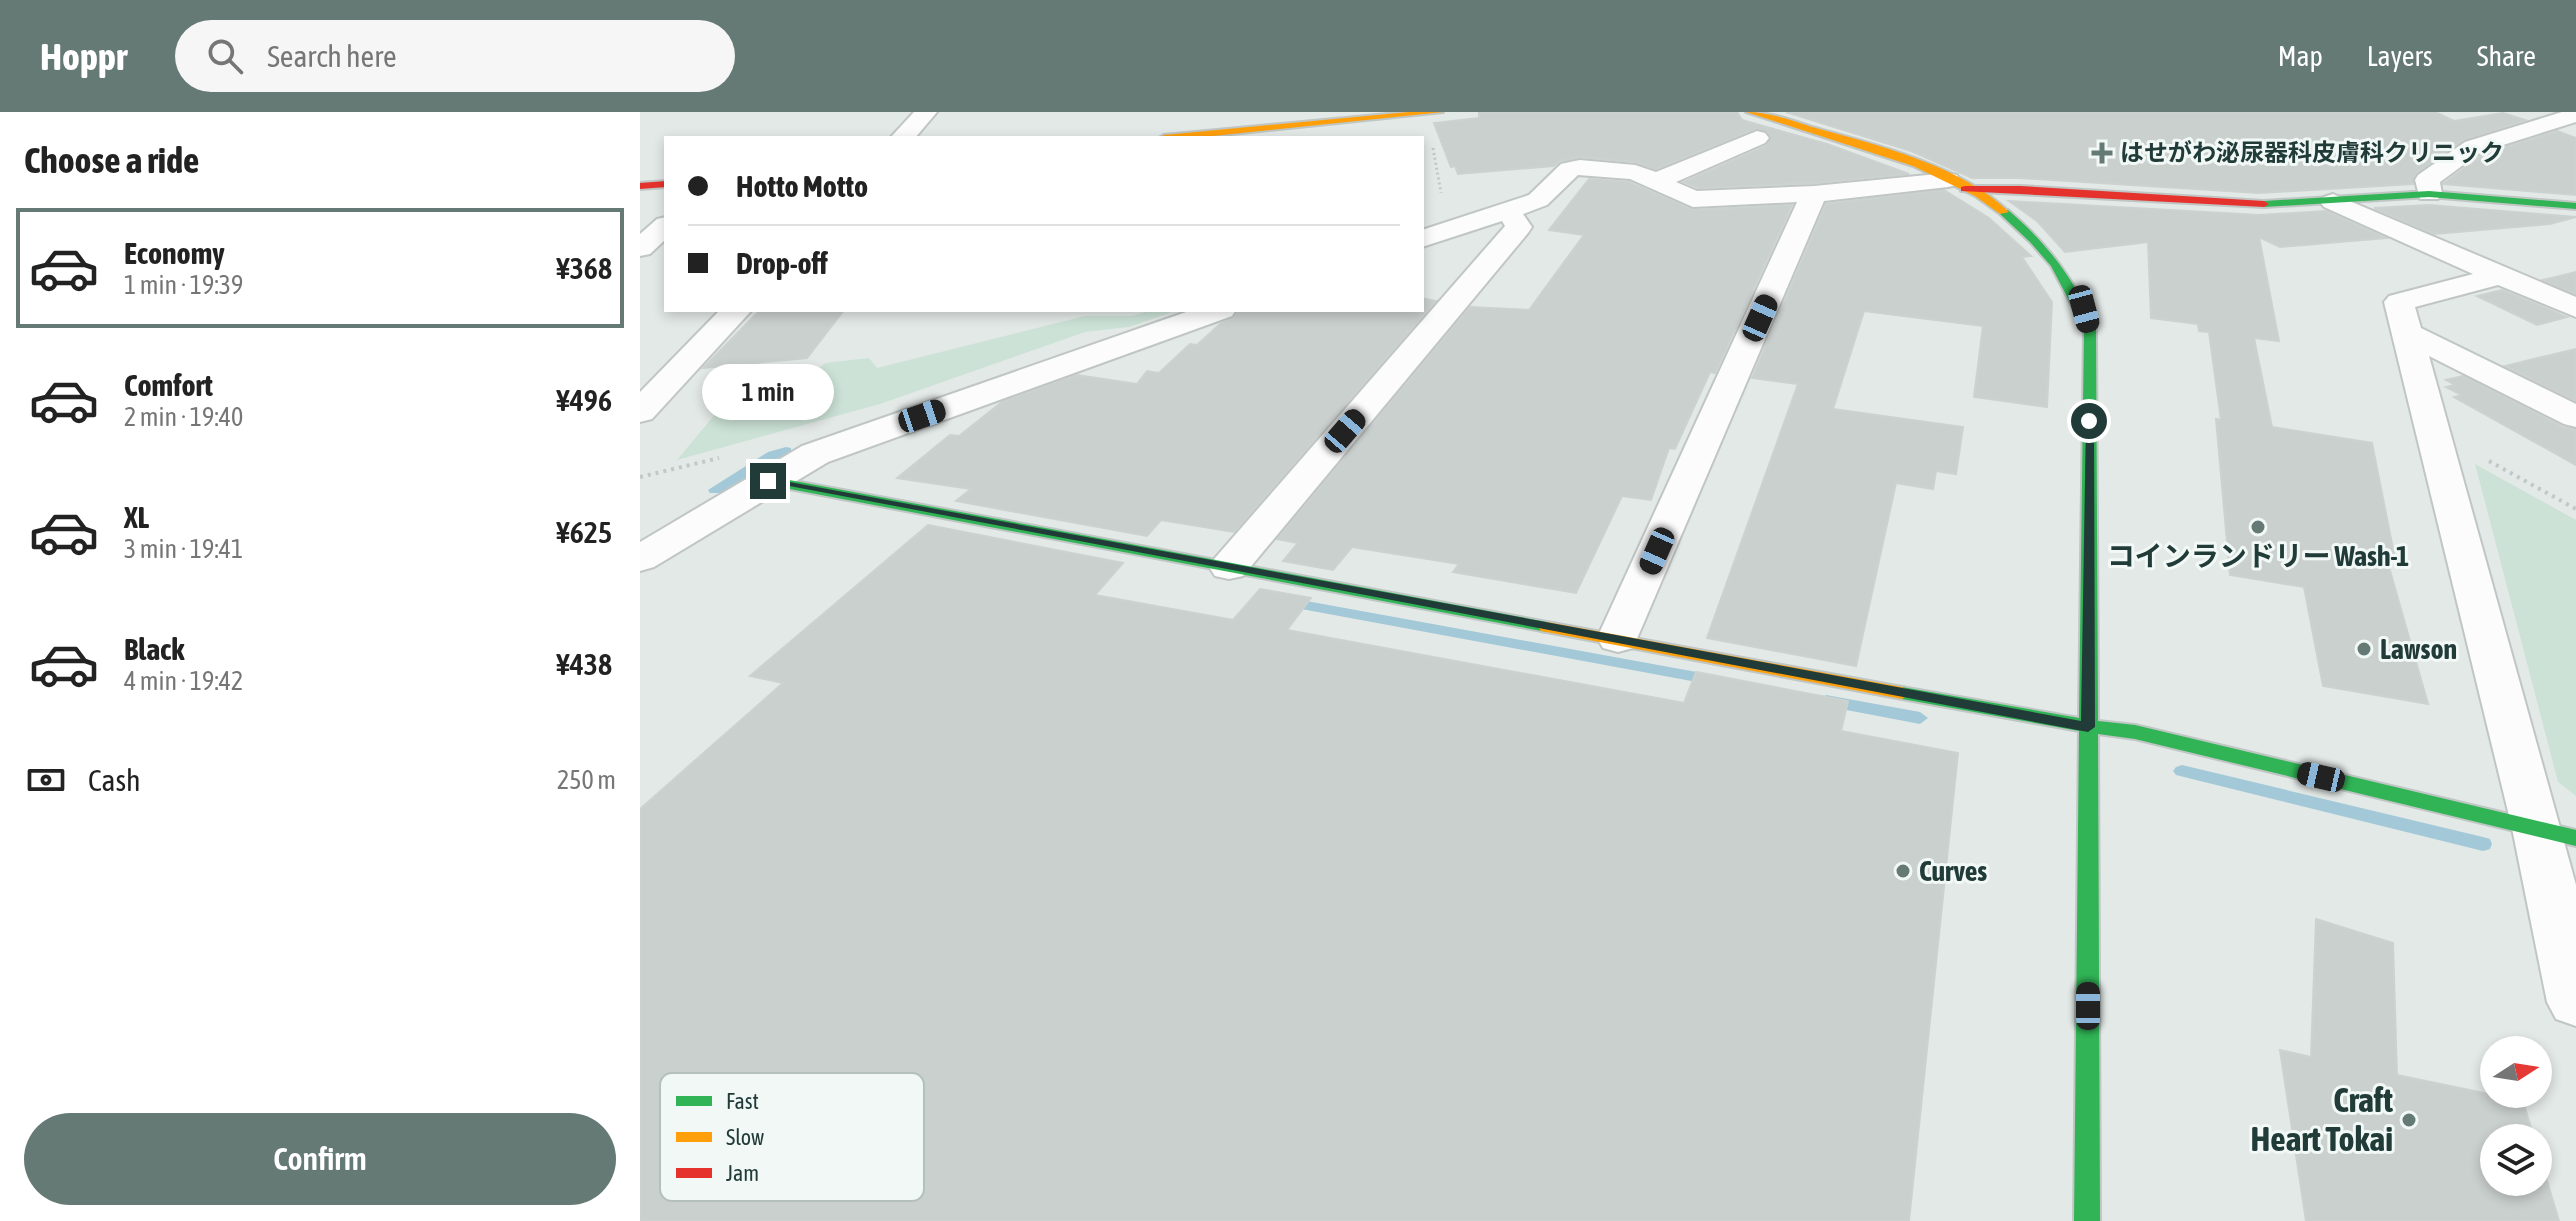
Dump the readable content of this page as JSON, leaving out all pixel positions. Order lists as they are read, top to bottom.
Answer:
{
  "places": {
    "health": ["はせがわ泌尿器科皮膚科クリニック"],
    "other": [
      "コインランドリー Wash-1",
      "Lawson",
      "Curves",
      "Craft Heart Tokai"
    ]
  },
  "legend": ["Fast", "Slow", "Jam"],
  "north": "right",
  "page": {
    "header": "Hoppr",
    "search": "Search here",
    "nav": ["Map", "Layers", "Share"],
    "heading": "Choose a ride",
    "banner": ["Hotto Motto", "Drop-off"],
    "list": [
      {
        "name": "Economy",
        "note": "1 min · 19:39",
        "value": "¥368"
      },
      {
        "name": "Comfort",
        "note": "2 min · 19:40",
        "value": "¥496"
      },
      {
        "name": "XL",
        "note": "3 min · 19:41",
        "value": "¥625"
      },
      {
        "name": "Black",
        "note": "4 min · 19:42",
        "value": "¥438"
      }
    ],
    "bubble": "1 min",
    "pay": ["Cash", "250 m"],
    "buttons": "Confirm"
  }
}
